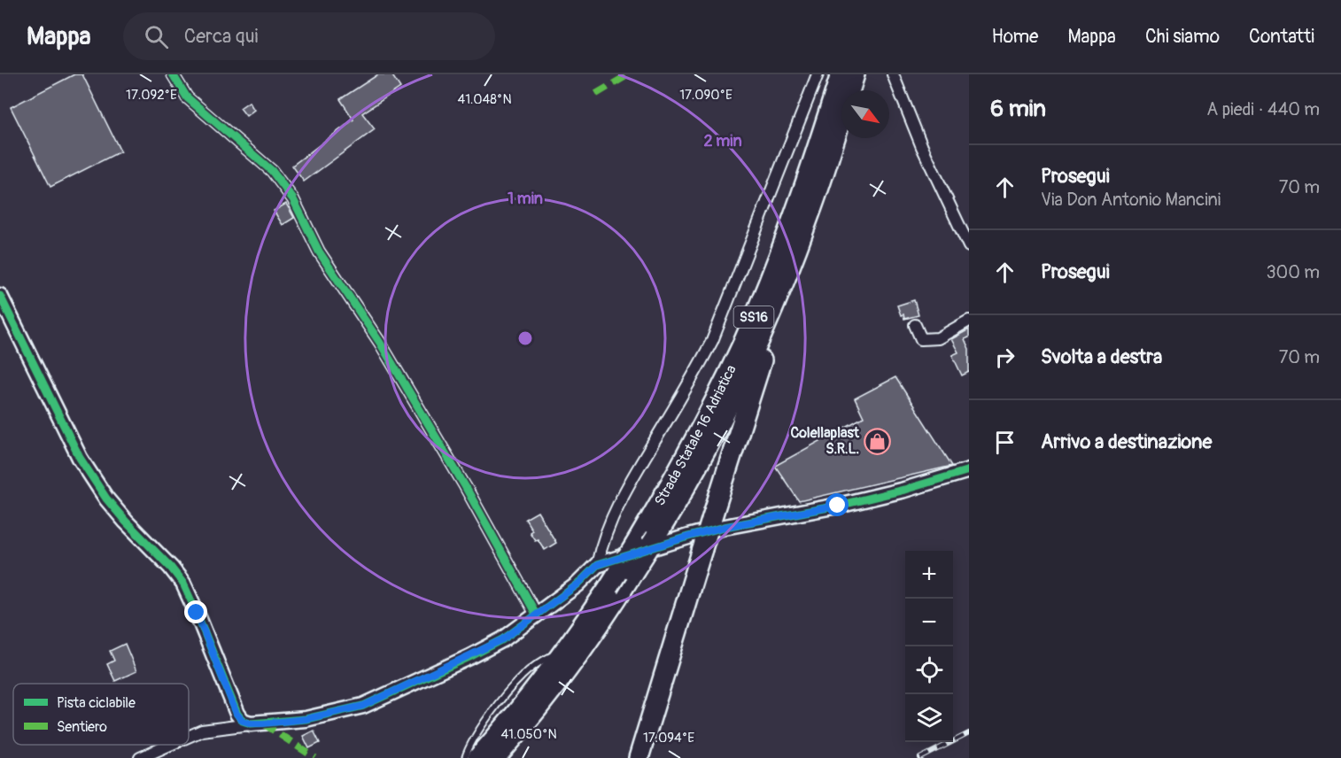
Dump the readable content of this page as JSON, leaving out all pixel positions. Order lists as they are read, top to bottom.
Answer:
{
  "streets": {
    "highway": ["SS16", "Strada Statale 16 Adriatica"]
  },
  "places": {
    "shop": ["Colellaplast S.R.L."]
  },
  "legend": ["Pista ciclabile", "Sentiero"],
  "north": "bottom right",
  "page": {
    "header": "Mappa",
    "search": "Cerca qui",
    "nav": [
      "Home",
      "Mappa",
      "Chi siamo",
      "Contatti"
    ],
    "heading": ["6 min", "A piedi · 440 m"],
    "list": [
      ["Prosegui", "Via Don Antonio Mancini", "70 m"],
      ["Prosegui", "300 m"],
      ["Svolta a destra", "70 m"],
      "Arrivo a destinazione"
    ],
    "map_buttons": ["+", "−"]
  },
  "coordinates": [
    "17.092°E",
    "17.090°E",
    "41.048°N",
    "41.050°N",
    "17.094°E"
  ],
  "rings": ["2 min", "1 min"]
}
